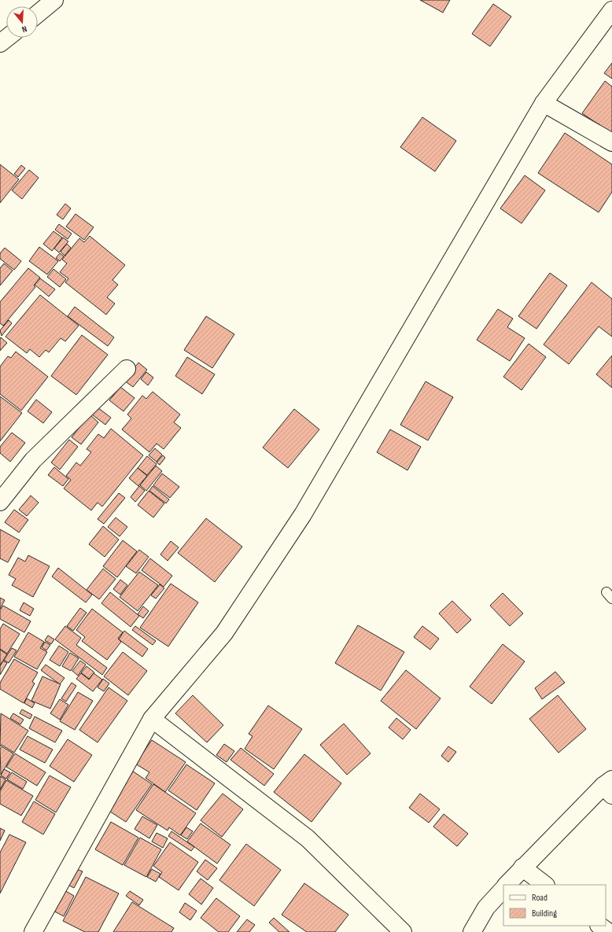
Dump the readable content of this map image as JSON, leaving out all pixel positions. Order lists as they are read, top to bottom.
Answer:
{
  "legend": ["Road", "Building"],
  "north": "bottom"
}
